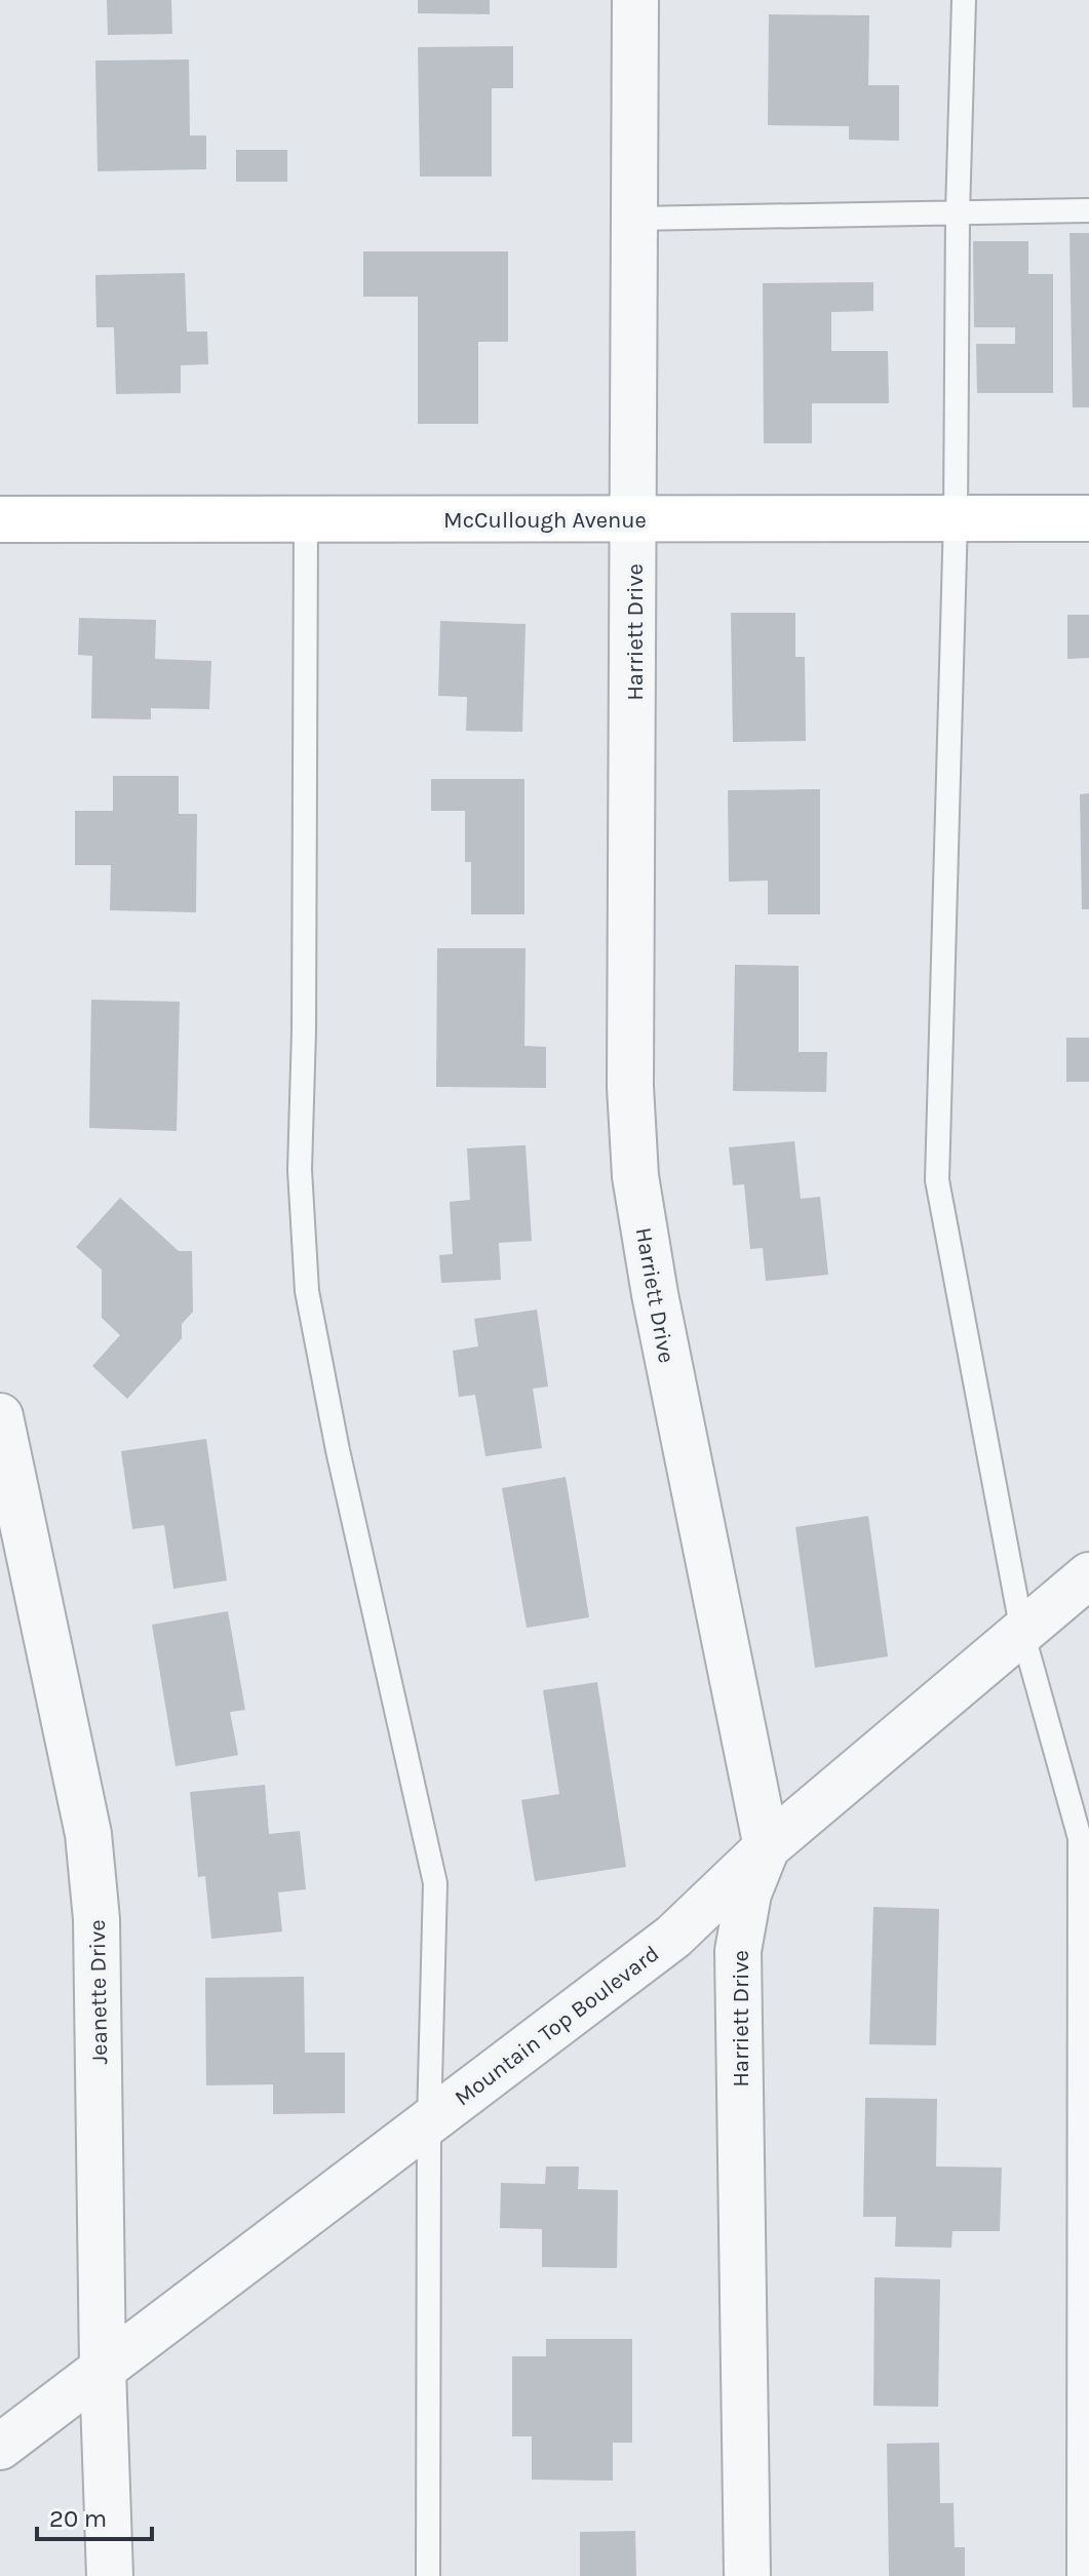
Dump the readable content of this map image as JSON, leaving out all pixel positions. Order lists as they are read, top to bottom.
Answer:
{
  "streets": {
    "main road": ["McCullough Avenue"],
    "street": ["Harriett Drive", "Jeanette Drive", "Mountain Top Boulevard"]
  },
  "crossings": [
    ["McCullough Avenue", "Harriett Drive"],
    ["Harriett Drive", "Mountain Top Boulevard"],
    ["Jeanette Drive", "Mountain Top Boulevard"]
  ],
  "scale_bar": "20 m"
}
